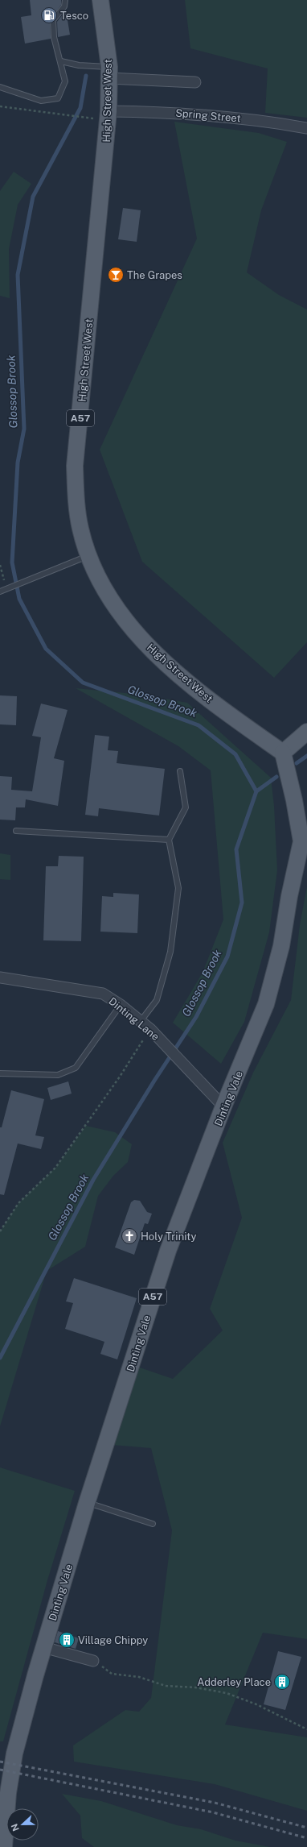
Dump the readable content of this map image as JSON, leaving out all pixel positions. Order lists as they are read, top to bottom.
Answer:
{
  "streets": {
    "main road": ["High Street West", "A57", "Dinting Vale"],
    "street": ["Spring Street", "Dinting Lane"]
  },
  "crossings": [
    ["High Street West", "Spring Street"],
    ["High Street West", "Dinting Vale"],
    ["Dinting Lane", "Dinting Vale"]
  ],
  "water": ["Glossop Brook"],
  "places": {
    "fuel station": ["Tesco"],
    "bar": ["The Grapes"],
    "church": ["Holy Trinity"],
    "building": ["Village Chippy", "Adderley Place"]
  },
  "north": "left"
}
